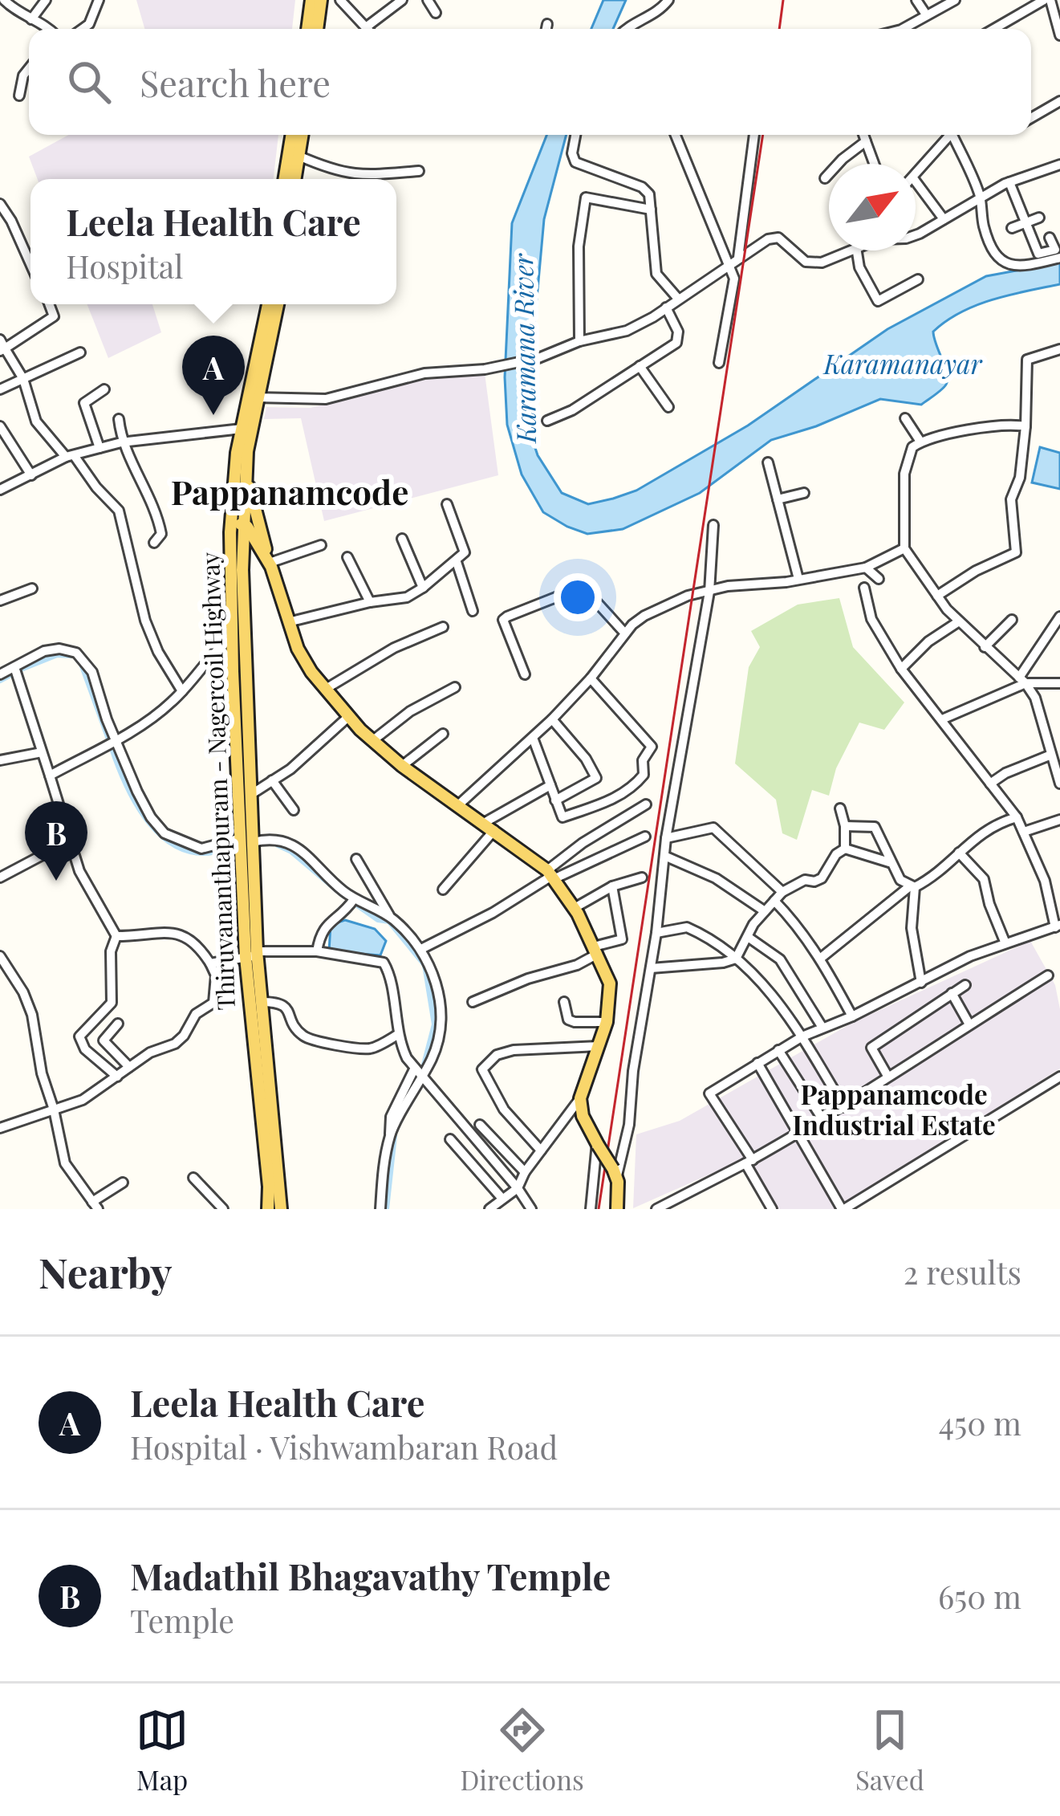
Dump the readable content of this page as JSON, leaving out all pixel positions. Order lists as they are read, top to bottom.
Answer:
{
  "streets": {
    "main road": ["Thiruvananthapuram - Nagercoil Highway"]
  },
  "districts": ["Pappanamcode", "Pappanamcode Industrial Estate"],
  "water": ["Karamana River", "Karamanayar"],
  "north": "top right",
  "page": {
    "search": "Search here",
    "popup": ["Leela Health Care", "Hospital"],
    "pins": ["A", "B"],
    "heading": ["Nearby", "2 results"],
    "list": [
      {
        "mark": "A",
        "name": "Leela Health Care",
        "note": "Hospital · Vishwambaran Road",
        "value": "450 m"
      },
      {
        "mark": "B",
        "name": "Madathil Bhagavathy Temple",
        "note": "Temple",
        "value": "650 m"
      }
    ],
    "nav": ["Map", "Directions", "Saved"]
  }
}
